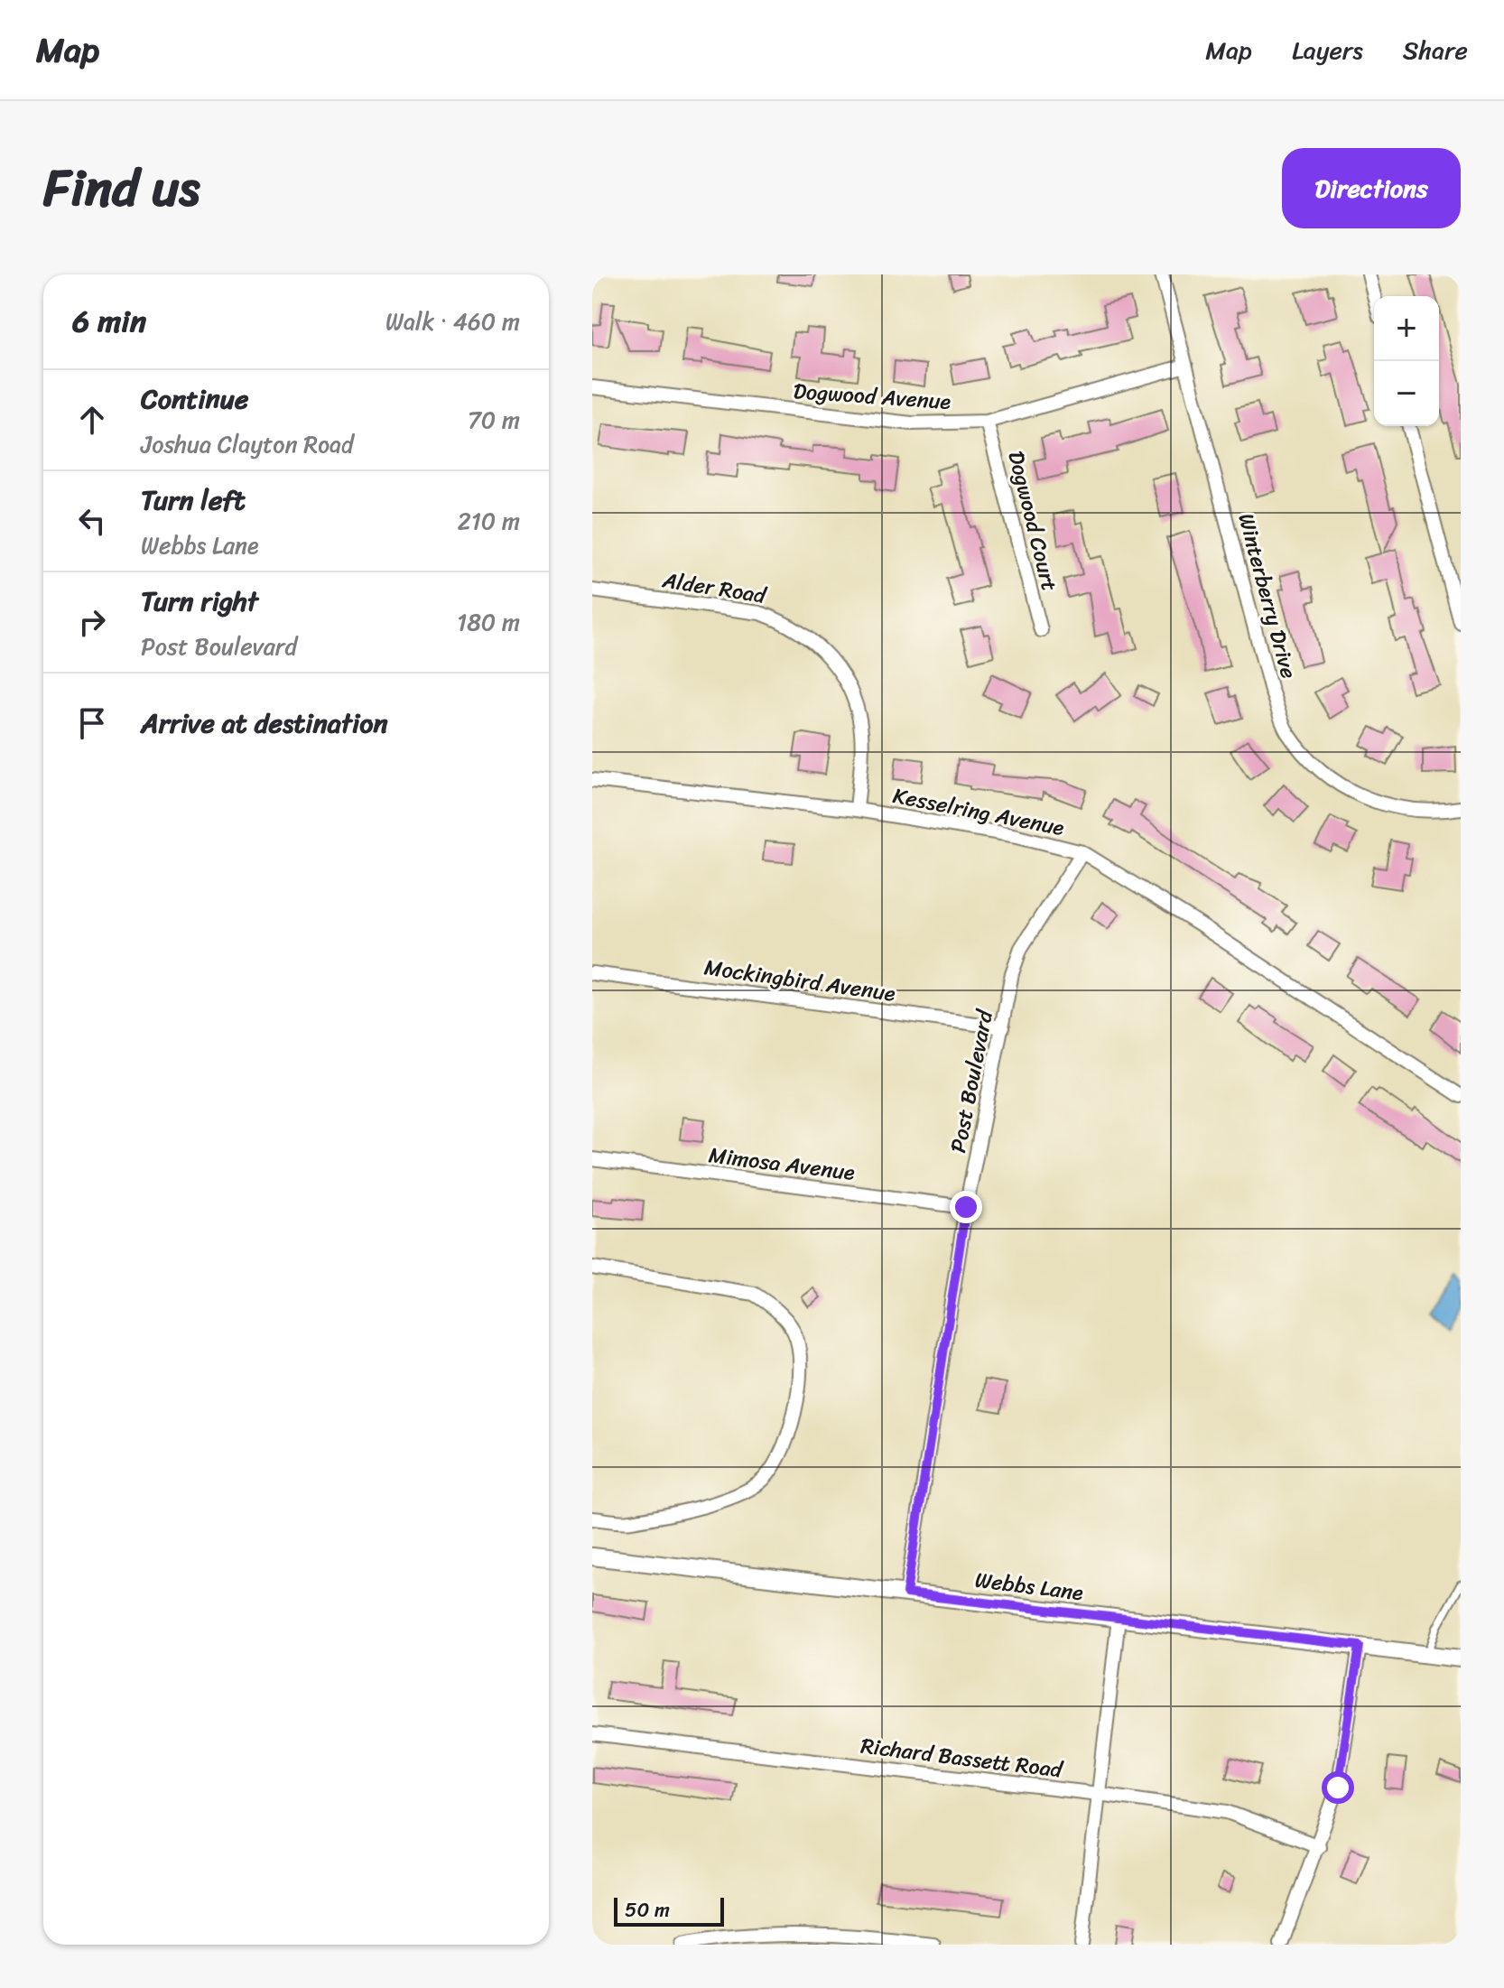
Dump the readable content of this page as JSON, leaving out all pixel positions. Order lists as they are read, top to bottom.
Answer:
{
  "streets": {
    "street": [
      "Dogwood Avenue",
      "Dogwood Court",
      "Alder Road",
      "Winterberry Drive",
      "Kesselring Avenue",
      "Mockingbird Avenue",
      "Post Boulevard",
      "Mimosa Avenue",
      "Webbs Lane",
      "Richard Bassett Road"
    ]
  },
  "crossings": [
    ["Dogwood Avenue", "Dogwood Court"],
    ["Dogwood Avenue", "Winterberry Drive"],
    ["Alder Road", "Kesselring Avenue"],
    ["Kesselring Avenue", "Post Boulevard"],
    ["Mockingbird Avenue", "Post Boulevard"],
    ["Post Boulevard", "Mimosa Avenue"],
    ["Post Boulevard", "Webbs Lane"]
  ],
  "scale_bar": "50 m",
  "page": {
    "header": "Map",
    "nav": ["Map", "Layers", "Share"],
    "title": "Find us",
    "buttons": "Directions",
    "heading": ["6 min", "Walk · 460 m"],
    "map_buttons": ["+", "−"],
    "list": [
      ["Continue", "Joshua Clayton Road", "70 m"],
      ["Turn left", "Webbs Lane", "210 m"],
      ["Turn right", "Post Boulevard", "180 m"],
      "Arrive at destination"
    ],
    "scale": "50 m"
  }
}
